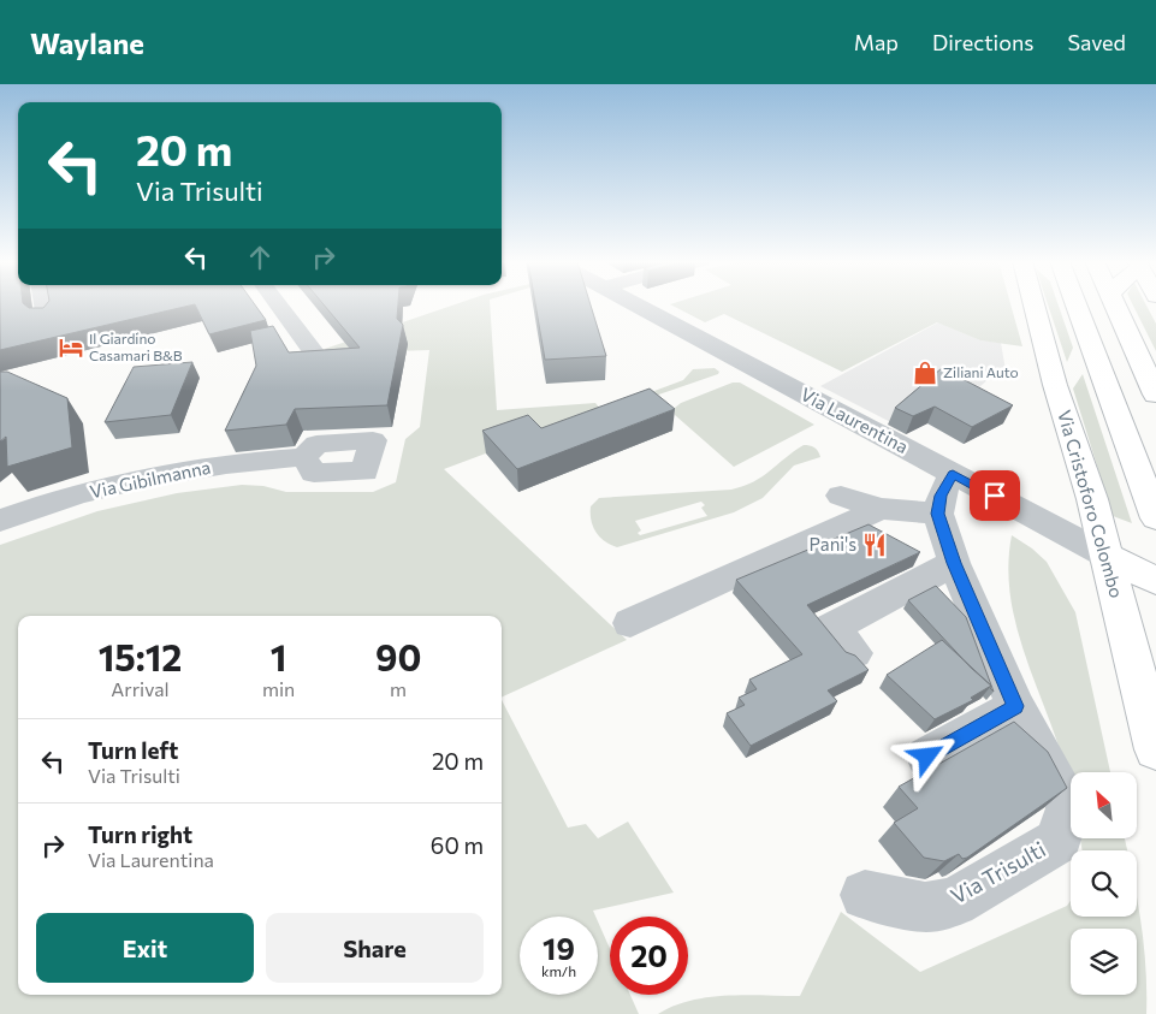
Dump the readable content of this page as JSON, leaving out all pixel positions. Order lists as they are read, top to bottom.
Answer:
{
  "streets": {
    "main road": ["Via Laurentina", "Via Cristoforo Colombo"],
    "street": ["Via Gibilmanna", "Via Trisulti"]
  },
  "crossings": [
    ["Via Laurentina", "Via Cristoforo Colombo"]
  ],
  "places": {
    "hotel": ["Il Giardino Casamari B&B"],
    "shop": ["Ziliani Auto"],
    "restaurant": ["Pani's"]
  },
  "north": "top left",
  "page": {
    "header": "Waylane",
    "nav": ["Map", "Directions", "Saved"],
    "turn": ["20 m", "Via Trisulti"],
    "eta": [
      "15:12",
      "Arrival",
      "1",
      "min",
      "90",
      "m"
    ],
    "list": [
      {
        "name": "Turn left",
        "note": "Via Trisulti",
        "value": "20 m"
      },
      {
        "name": "Turn right",
        "note": "Via Laurentina",
        "value": "60 m"
      }
    ],
    "buttons": ["Exit", "Share"],
    "speed": "19 km/h",
    "limit": "20"
  }
}
